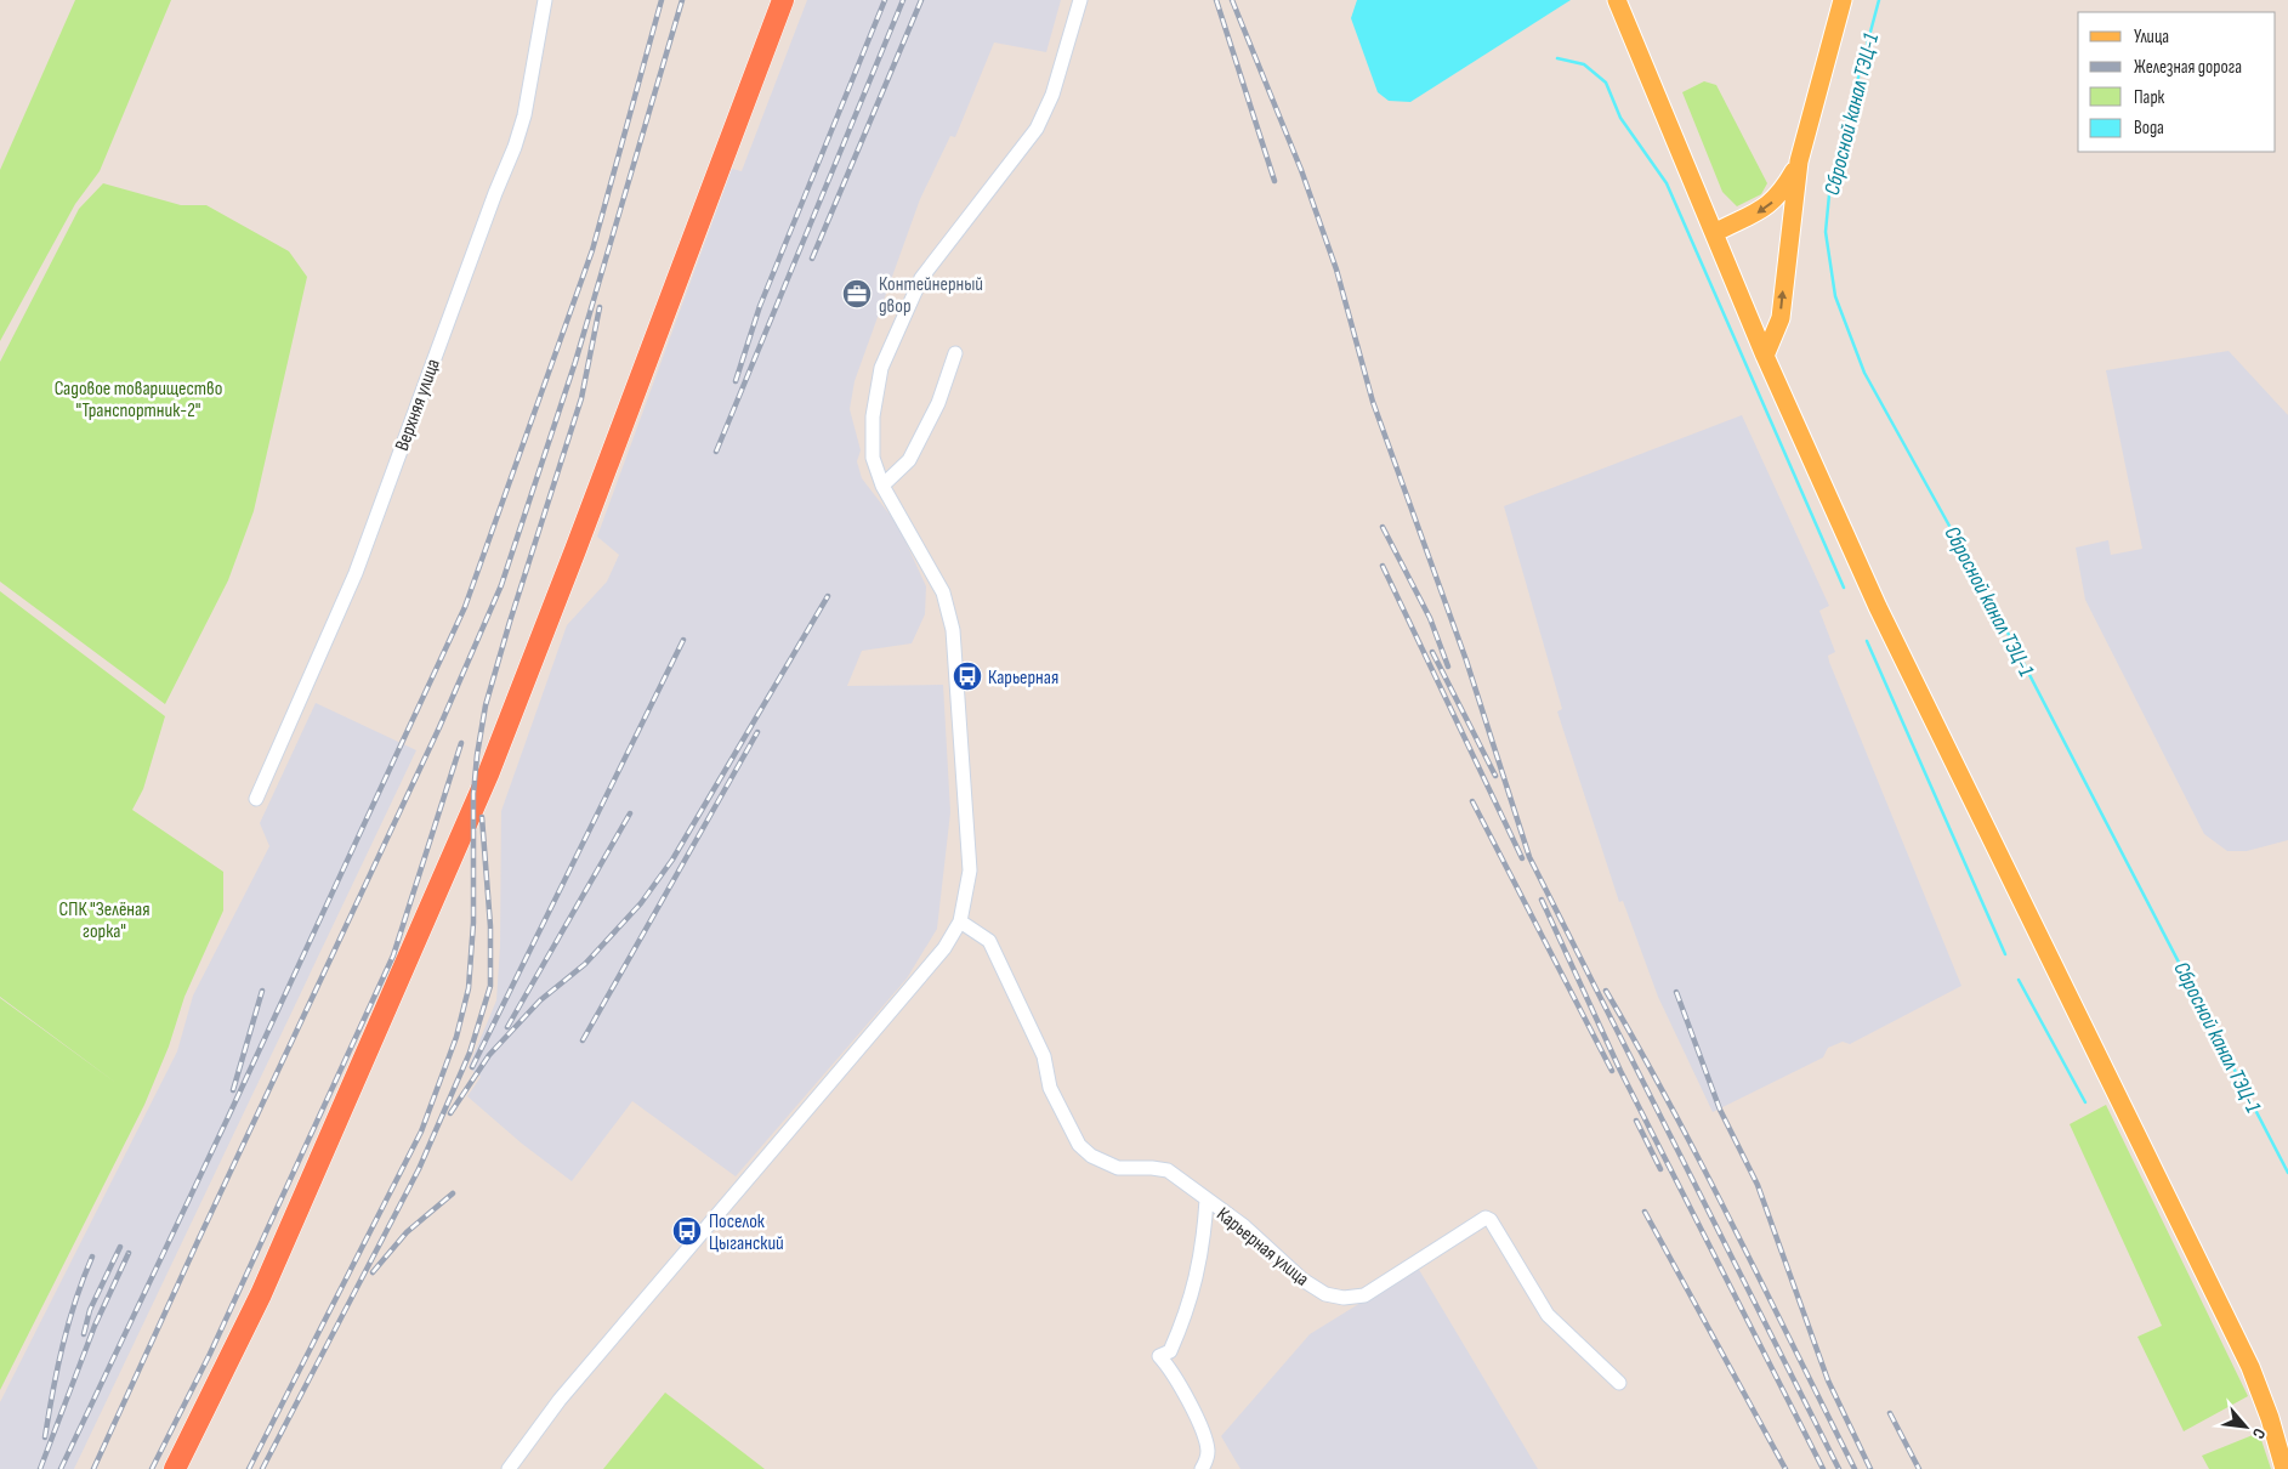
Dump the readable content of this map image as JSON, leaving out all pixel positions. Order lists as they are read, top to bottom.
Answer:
{
  "streets": {
    "street": ["Верхняя улица", "Карьерная улица"]
  },
  "water": ["Сбросной канал ТЭЦ-1"],
  "parks": ["Садовое товарищество \"Транспортник-2\"", "СПК \"Зелёная горка\""],
  "places": {
    "office": ["Контейнерный двор"],
    "bus stop": ["Карьерная", "Поселок Цыганский"]
  },
  "legend": [
    "Улица",
    "Железная дорога",
    "Парк",
    "Вода"
  ],
  "north": "bottom right"
}
